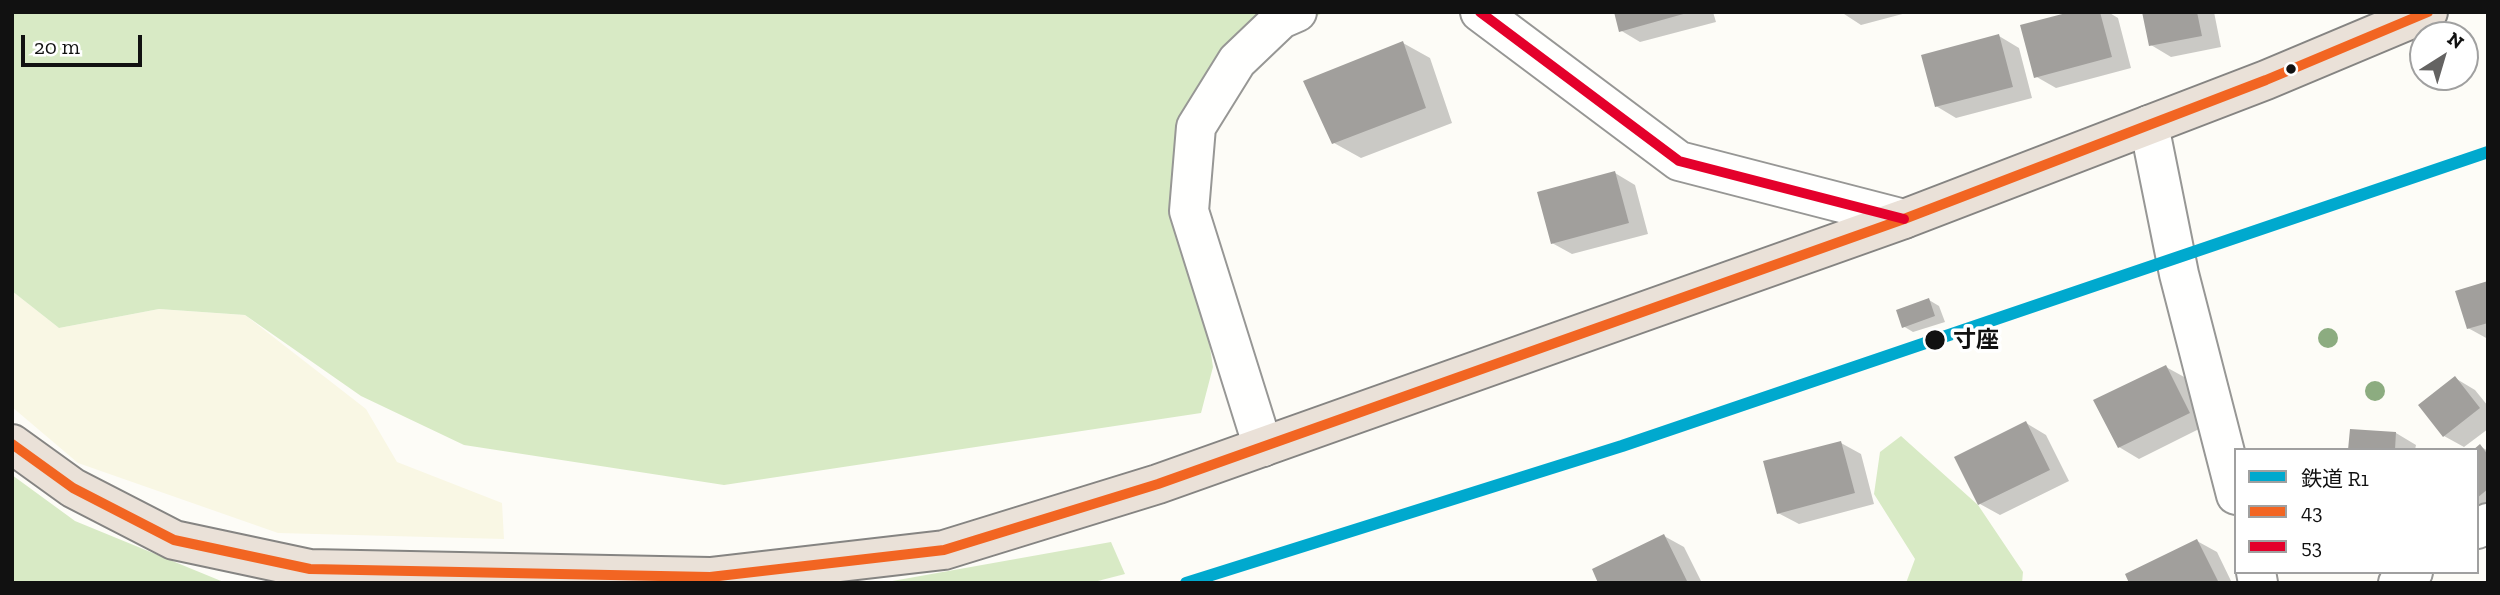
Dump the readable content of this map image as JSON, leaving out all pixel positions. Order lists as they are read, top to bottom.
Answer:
{
  "places": ["寸座"],
  "lines": ["transit line 43", "transit line 53", "rail line R1"],
  "legend": ["鉄道 R1", "43", "53"],
  "scale_bar": "20 m",
  "north": "top right"
}
